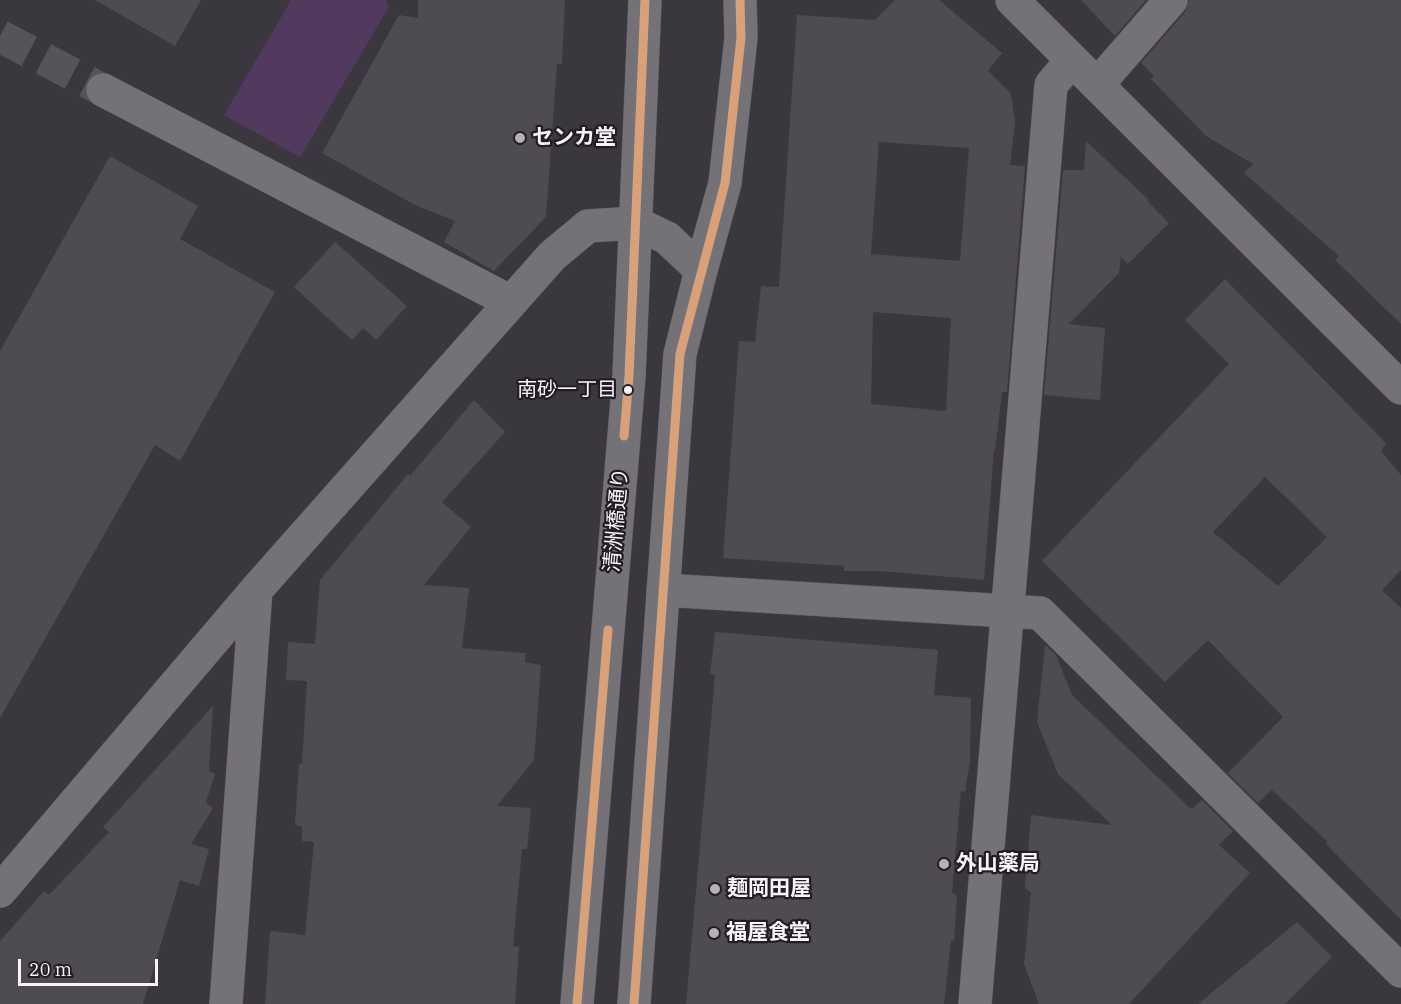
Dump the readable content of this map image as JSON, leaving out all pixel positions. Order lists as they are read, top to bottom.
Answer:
{
  "streets": {
    "street": ["清洲橋通り"]
  },
  "places": [
    "センカ堂",
    "南砂一丁目",
    "外山薬局",
    "麺岡田屋",
    "福屋食堂"
  ],
  "scale_bar": "20 m"
}
